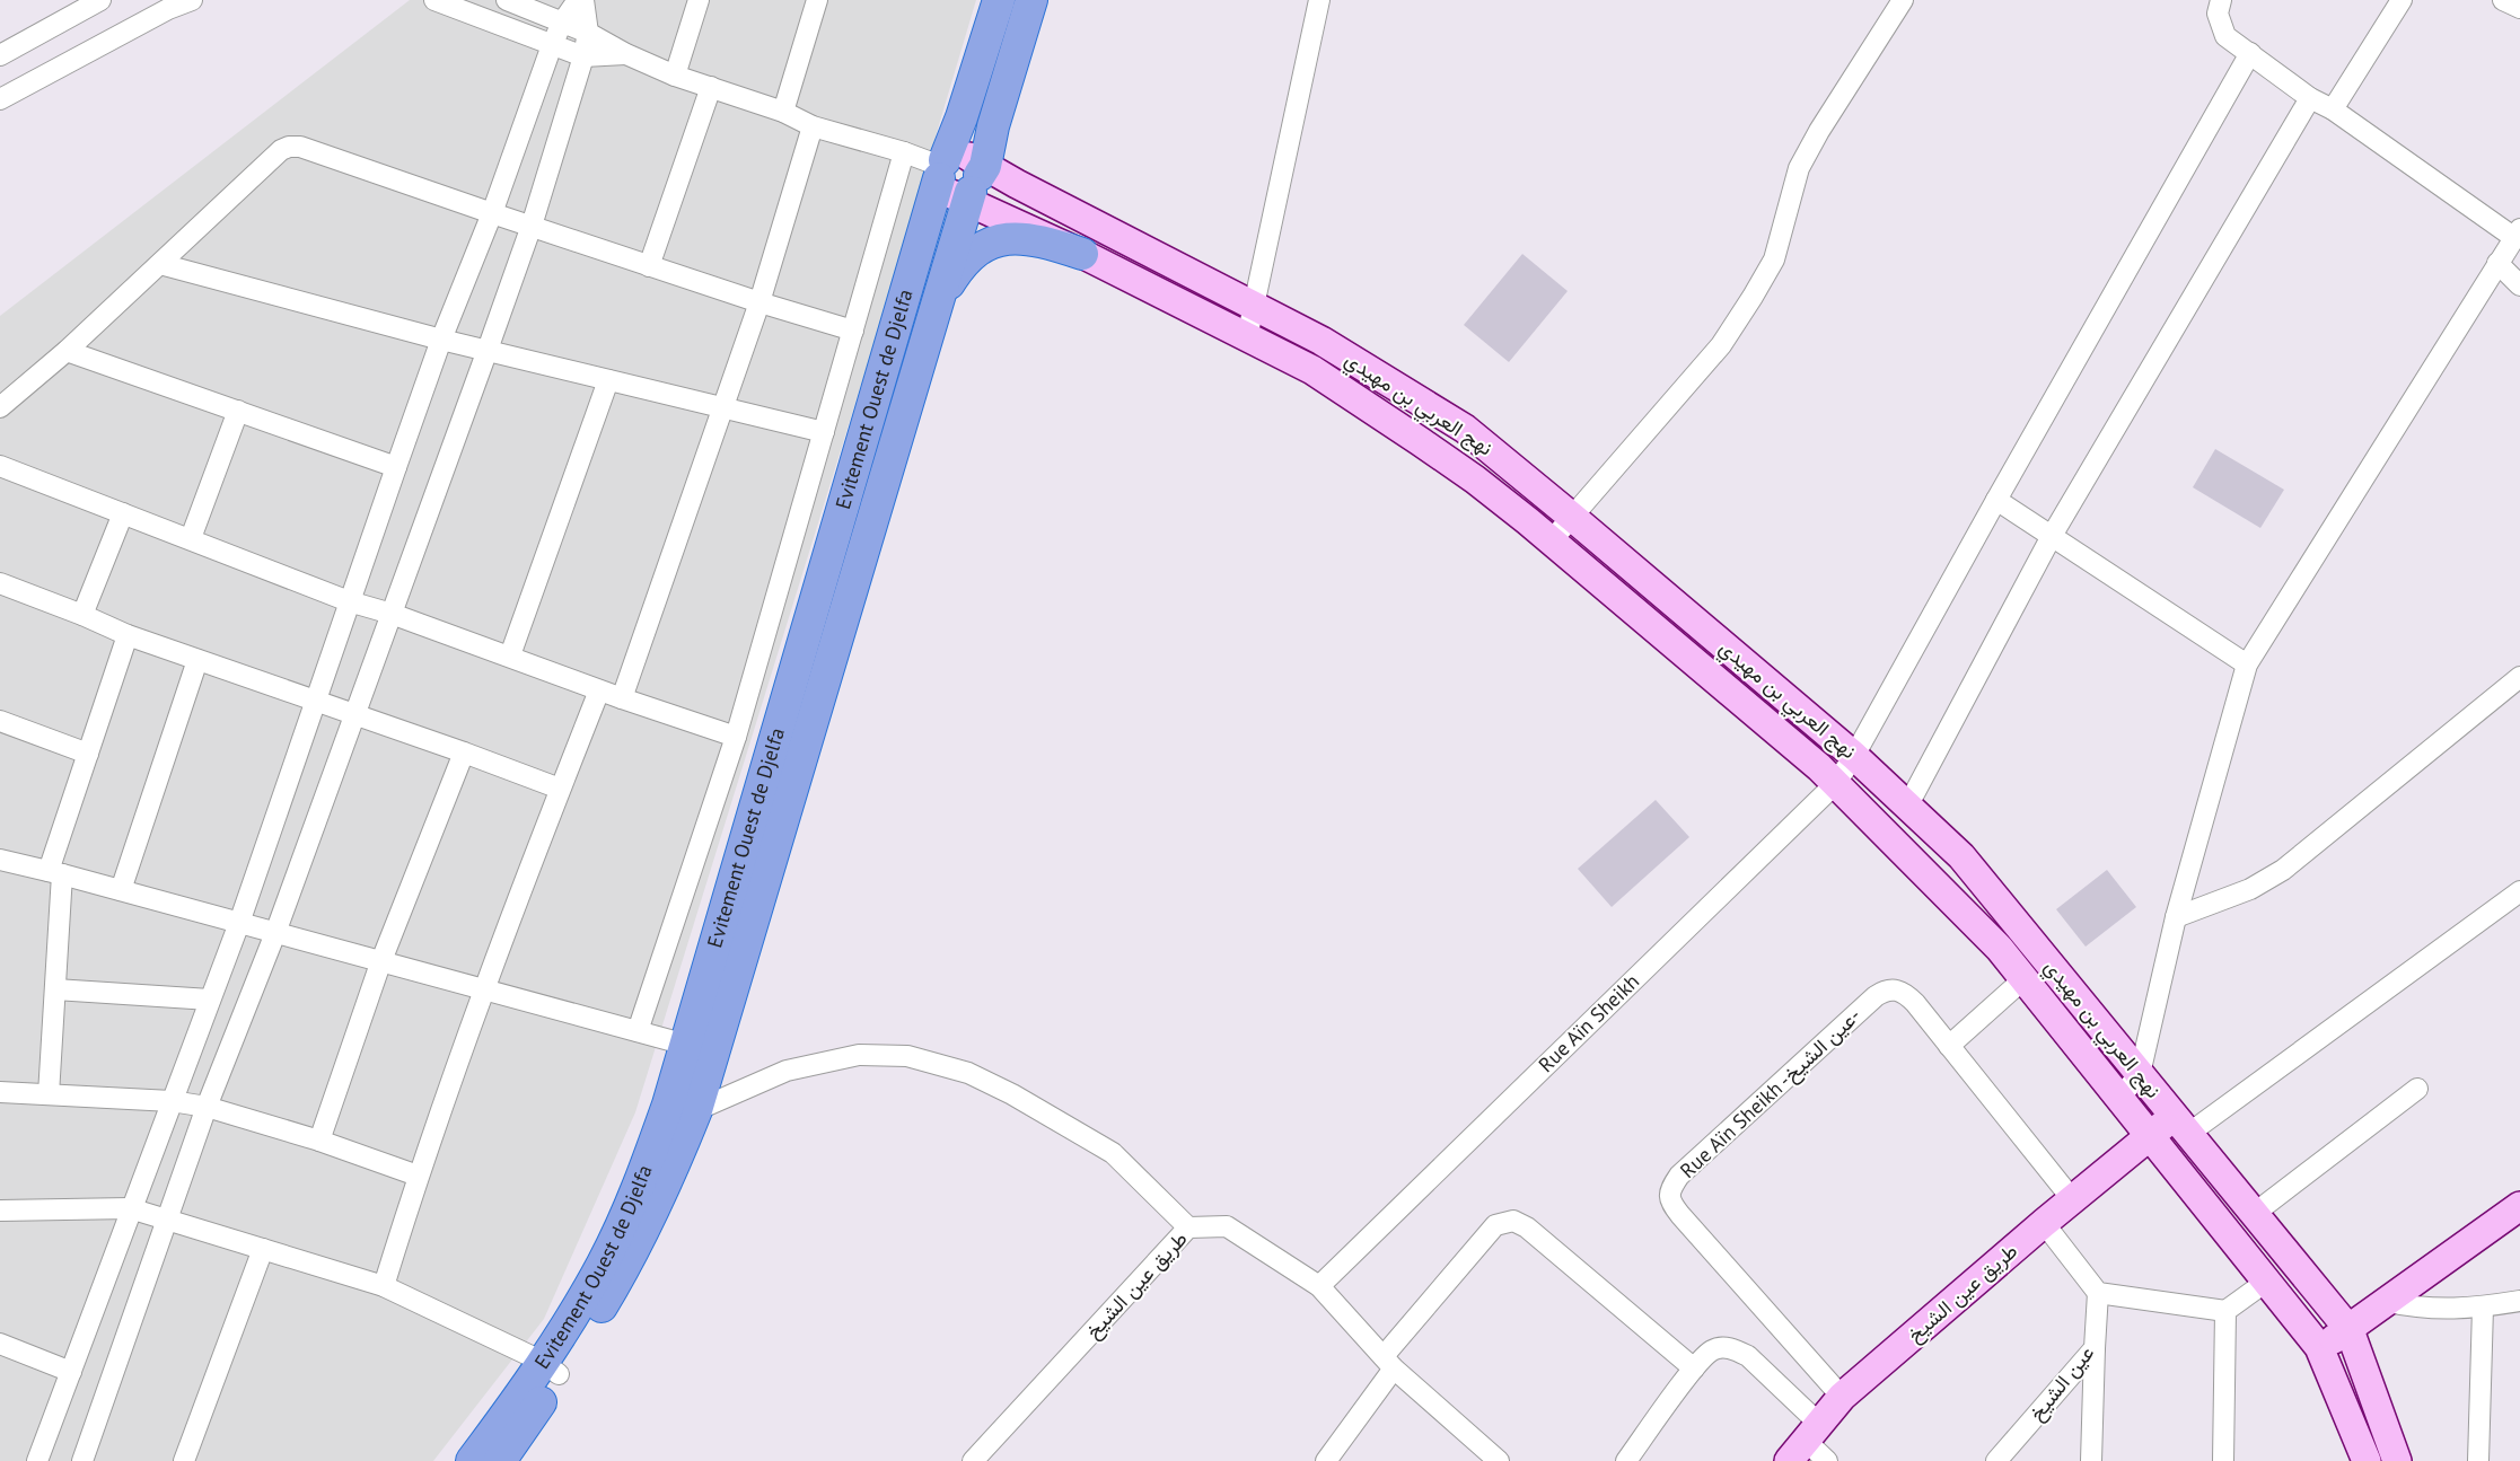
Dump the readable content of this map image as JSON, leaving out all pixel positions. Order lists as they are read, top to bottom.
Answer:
{
  "streets": {
    "highway": ["Evitement Ouest de Djelfa"],
    "main road": ["نهج العربي بن مهيدي", "طريق عين الشيخ"],
    "street": ["Rue Aïn Sheikh", "Rue Aïn Sheikh -عين الشيخ-", "عين الشيخ"]
  },
  "crossings": [
    ["Evitement Ouest de Djelfa", "نهج العربي بن مهيدي"],
    ["نهج العربي بن مهيدي", "Rue Aïn Sheikh"],
    ["نهج العربي بن مهيدي", "طريق عين الشيخ"],
    ["Rue Aïn Sheikh", "طريق عين الشيخ"],
    ["Rue Aïn Sheikh -عين الشيخ-", "طريق عين الشيخ"]
  ]
}
